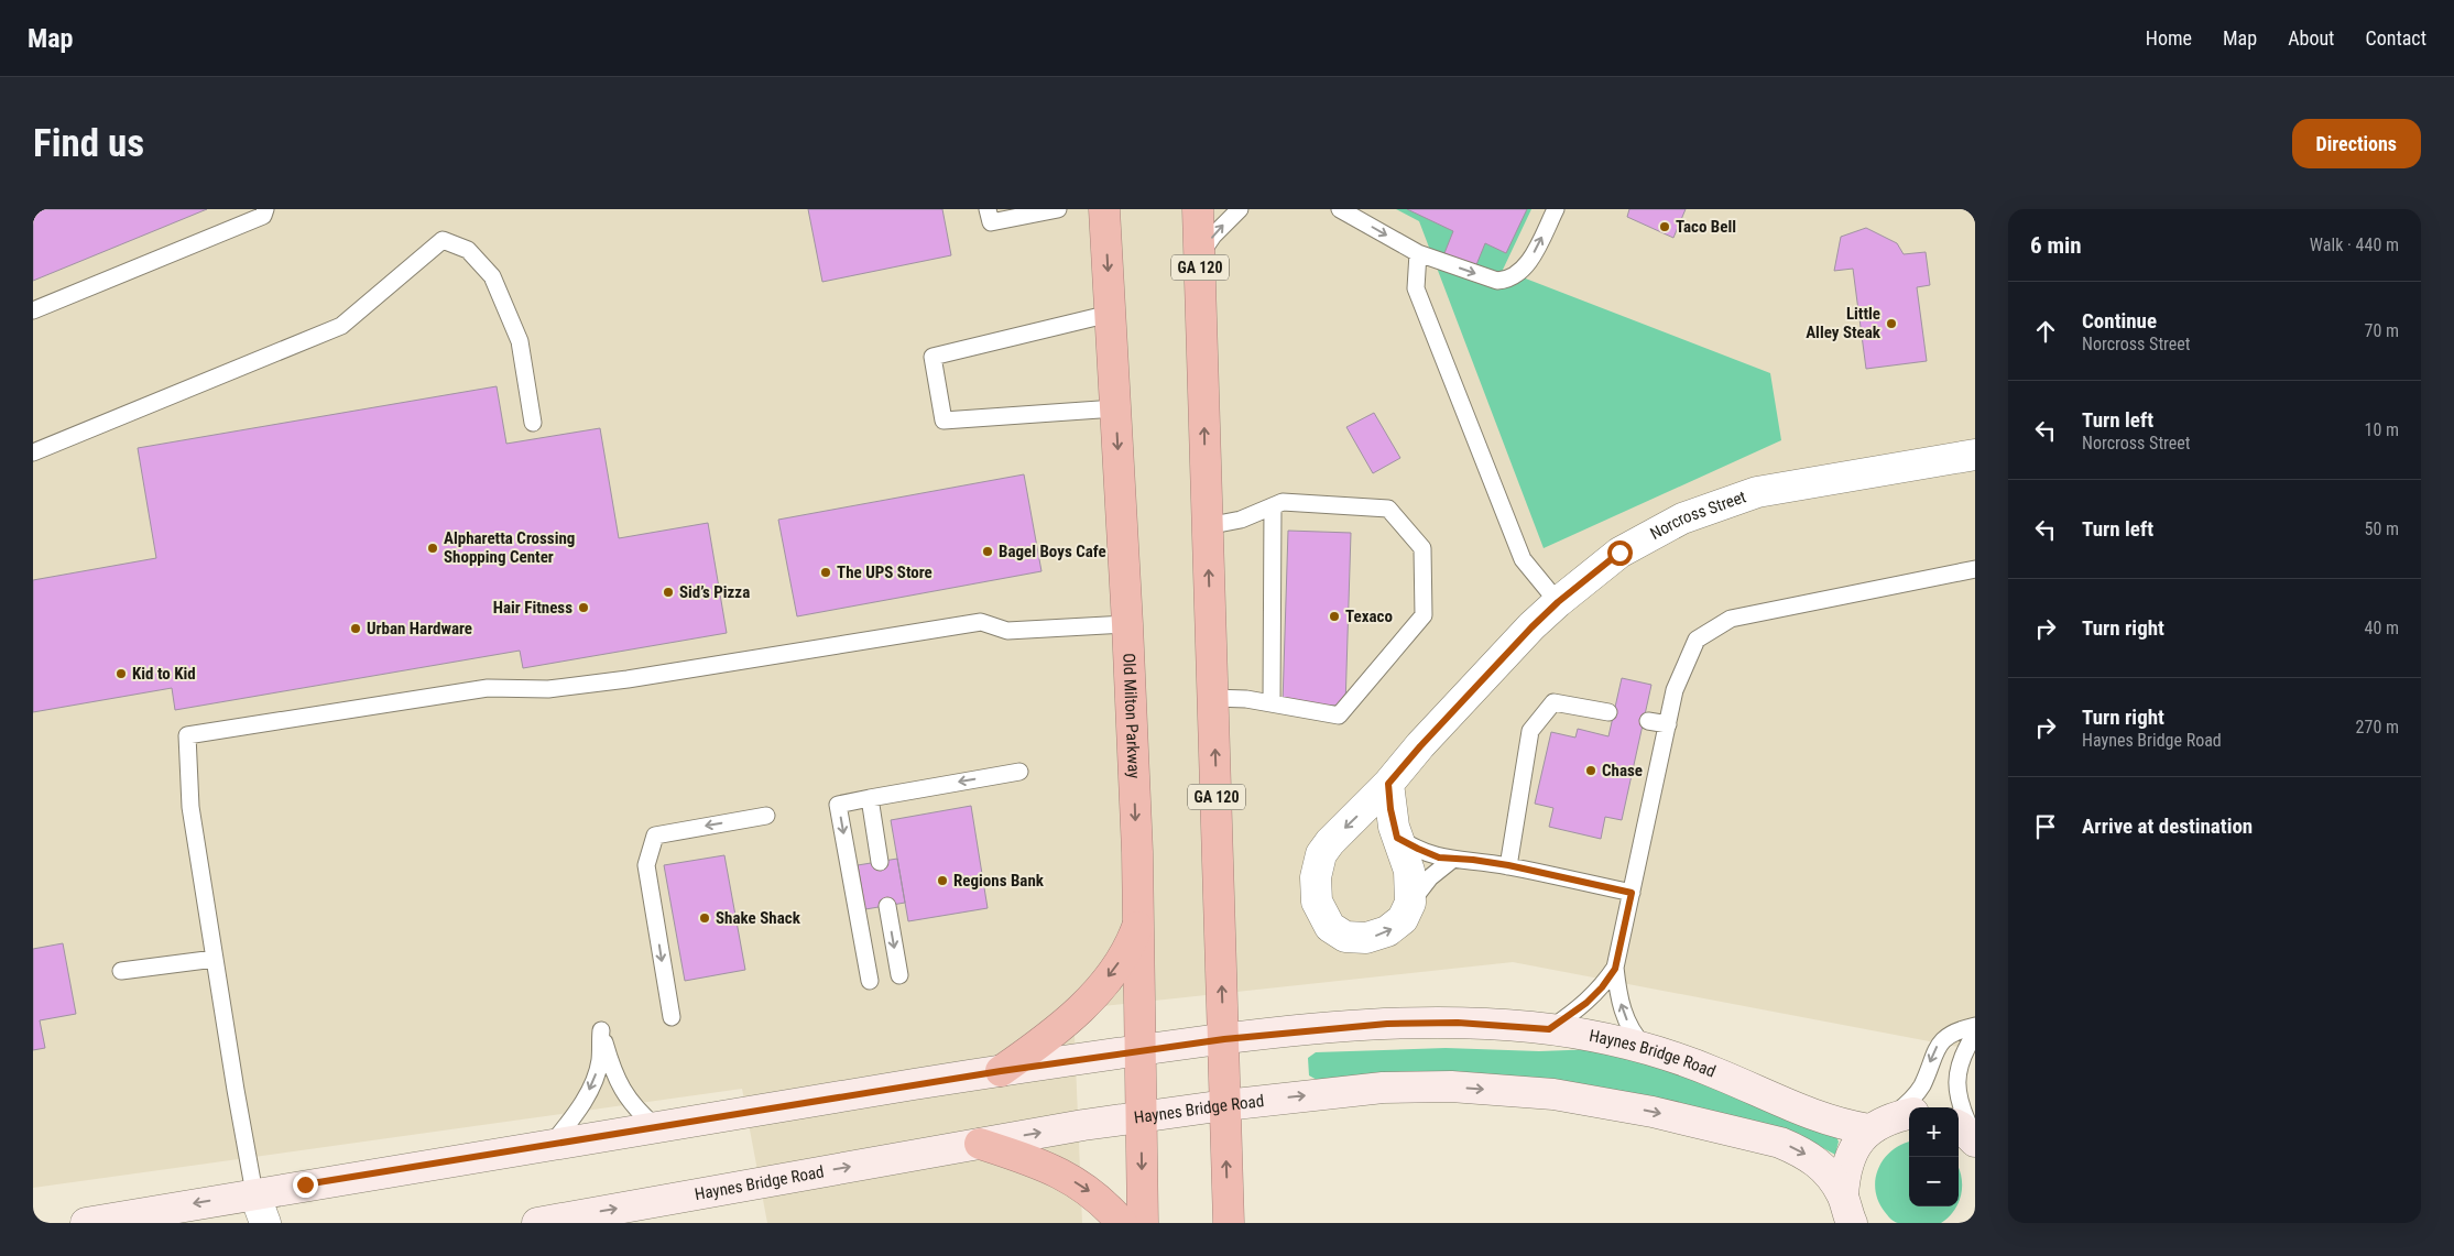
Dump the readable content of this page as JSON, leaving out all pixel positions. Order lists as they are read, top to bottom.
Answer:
{
  "streets": {
    "highway": ["GA 120", "Old Milton Parkway"],
    "main road": ["Haynes Bridge Road"],
    "street": ["Norcross Street"]
  },
  "crossings": [
    ["GA 120", "Haynes Bridge Road"],
    ["Old Milton Parkway", "Haynes Bridge Road"]
  ],
  "places": [
    "Taco Bell",
    "Little Alley Steak",
    "Alpharetta Crossing Shopping Center",
    "Bagel Boys Cafe",
    "The UPS Store",
    "Sid’s Pizza",
    "Hair Fitness",
    "Texaco",
    "Urban Hardware",
    "Kid to Kid",
    "Chase",
    "Regions Bank",
    "Shake Shack"
  ],
  "page": {
    "header": "Map",
    "nav": [
      "Home",
      "Map",
      "About",
      "Contact"
    ],
    "buttons": "Directions",
    "title": "Find us",
    "heading": ["6 min", "Walk · 440 m"],
    "list": [
      ["Continue", "Norcross Street", "70 m"],
      ["Turn left", "Norcross Street", "10 m"],
      ["Turn left", "50 m"],
      ["Turn right", "40 m"],
      ["Turn right", "Haynes Bridge Road", "270 m"],
      "Arrive at destination"
    ],
    "map_buttons": ["+", "−"]
  }
}
